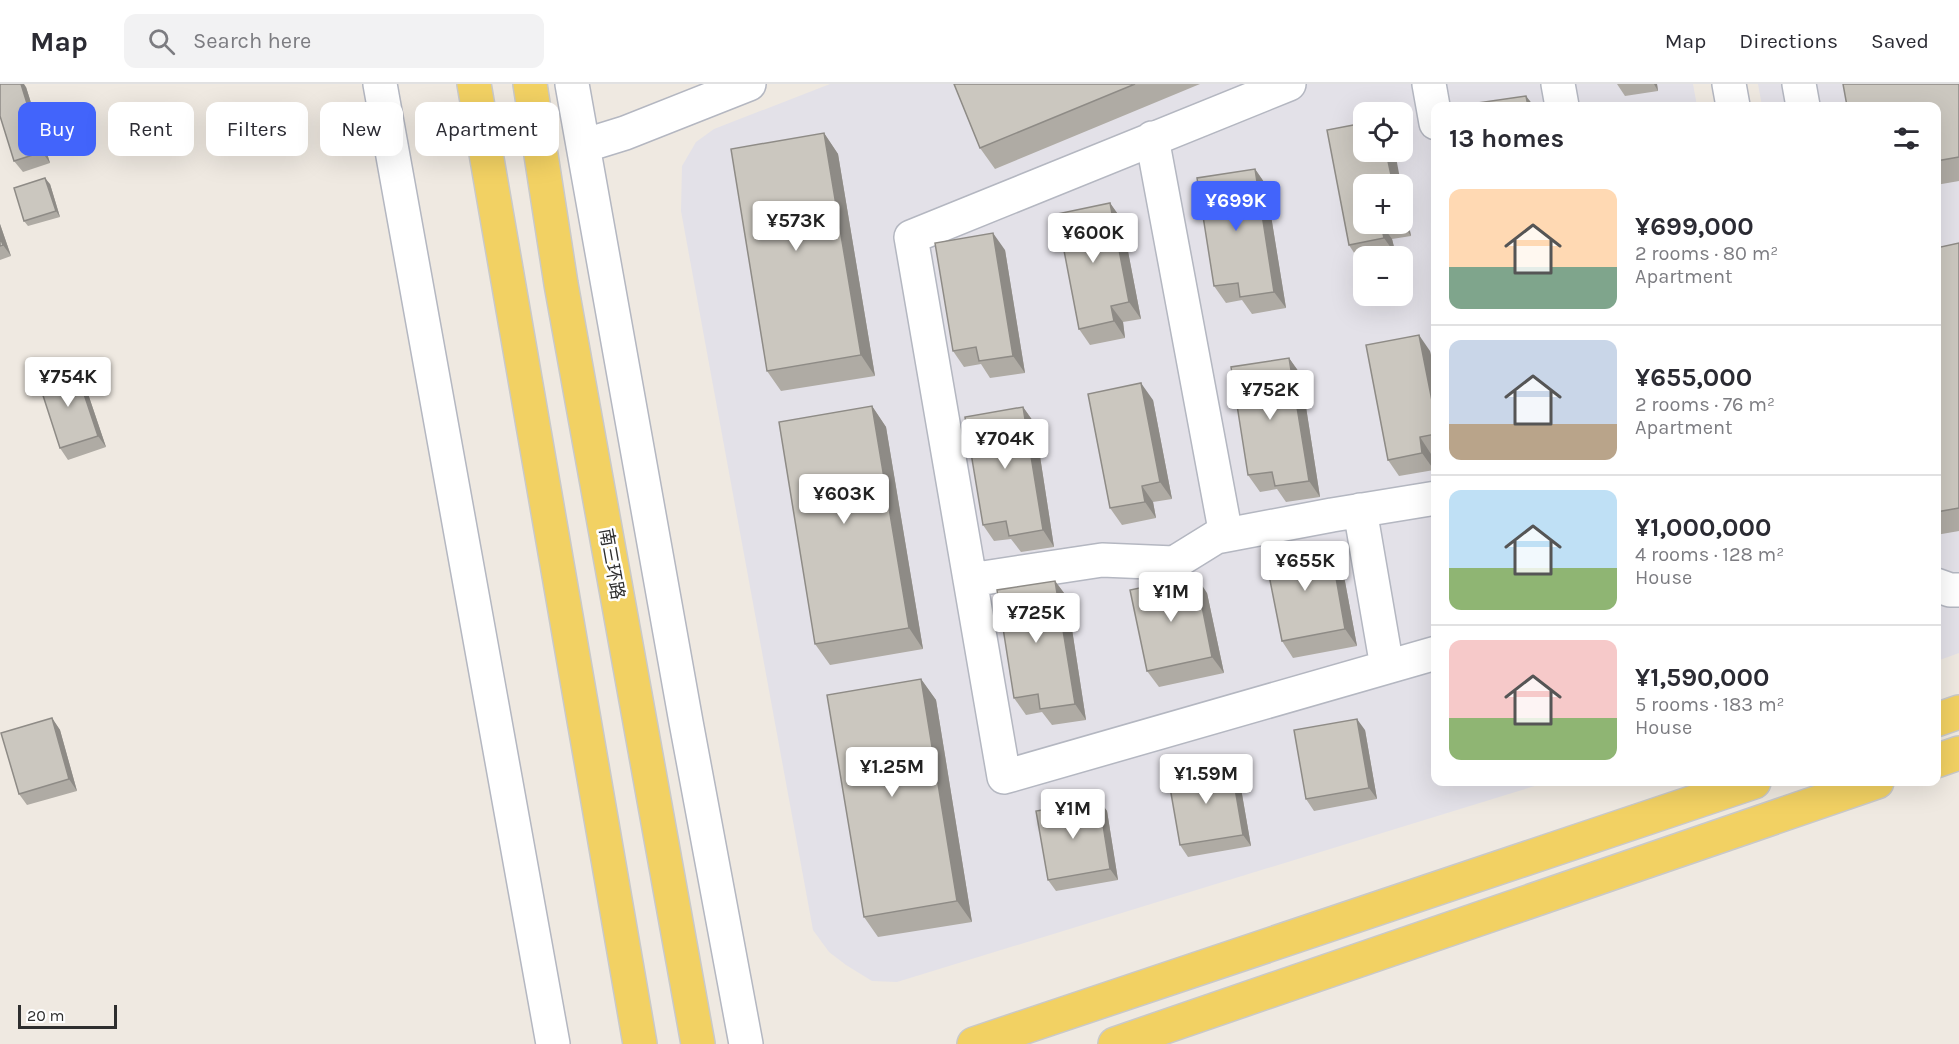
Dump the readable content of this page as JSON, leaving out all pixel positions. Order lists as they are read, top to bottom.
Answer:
{
  "streets": {
    "main road": ["南三环路"]
  },
  "scale_bar": "20 m",
  "page": {
    "header": "Map",
    "search": "Search here",
    "nav": ["Map", "Directions", "Saved"],
    "map_buttons": ["+", "−"],
    "chip": [
      "Buy",
      "Rent",
      "Filters",
      "New",
      "Apartment"
    ],
    "heading": "13 homes",
    "list": [
      {
        "name": "¥699,000",
        "note": "2 rooms · 80 m² · Apartment"
      },
      {
        "name": "¥655,000",
        "note": "2 rooms · 76 m² · Apartment"
      },
      {
        "name": "¥1,000,000",
        "note": "4 rooms · 128 m² · House"
      },
      {
        "name": "¥1,590,000",
        "note": "5 rooms · 183 m² · House"
      }
    ],
    "price": [
      "¥699K",
      "¥573K",
      "¥600K",
      "¥754K",
      "¥752K",
      "¥704K",
      "¥603K",
      "¥655K",
      "¥1M",
      "¥725K",
      "¥1.25M",
      "¥1.59M",
      "¥1M"
    ],
    "scale": "20 m"
  }
}
